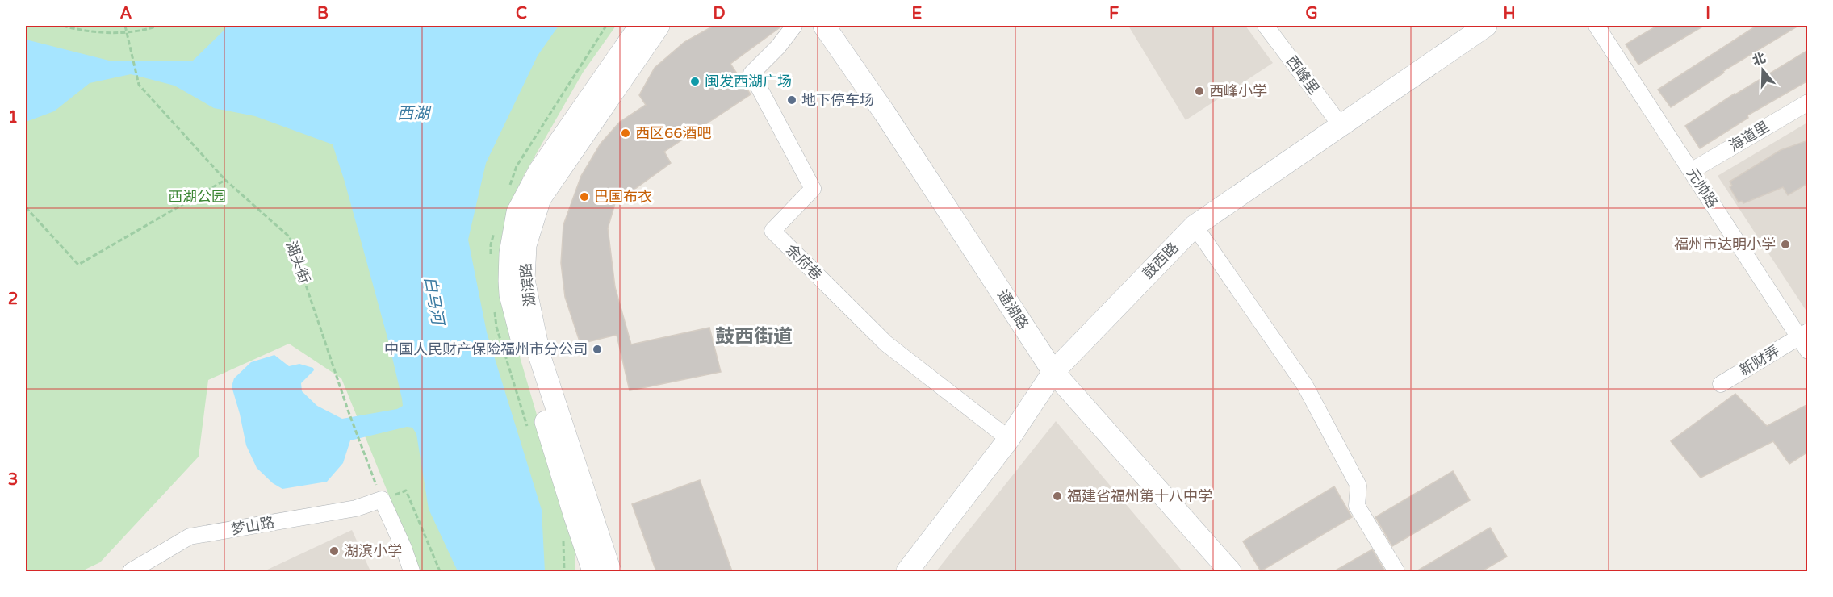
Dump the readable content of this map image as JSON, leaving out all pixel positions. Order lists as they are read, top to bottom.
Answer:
{
  "streets": {
    "street": [
      "西峰里",
      "海道里",
      "元帅路",
      "鼓西路",
      "余府巷",
      "湖滨路",
      "通湖路",
      "新财弄",
      "梦山路"
    ],
    "path": ["湖头街"]
  },
  "crossings": [
    ["西峰里", "鼓西路"],
    ["海道里", "元帅路"],
    ["元帅路", "新财弄"],
    ["鼓西路", "余府巷"],
    ["鼓西路", "通湖路"],
    ["湖头街", "梦山路"]
  ],
  "districts": ["鼓西街道"],
  "water": ["西湖", "白马河"],
  "parks": ["西湖公园"],
  "places": [
    "闽发西湖广场",
    "西峰小学",
    "地下停车场",
    "西区66酒吧",
    "巴国布衣",
    "福州市达明小学",
    "中国人民财产保险福州市分公司",
    "福建省福州第十八中学",
    "湖滨小学"
  ],
  "north": "top",
  "grid": {
    "columns": [
      "A",
      "B",
      "C",
      "D",
      "E",
      "F",
      "G",
      "H",
      "I"
    ],
    "rows": ["1", "2", "3"]
  }
}
